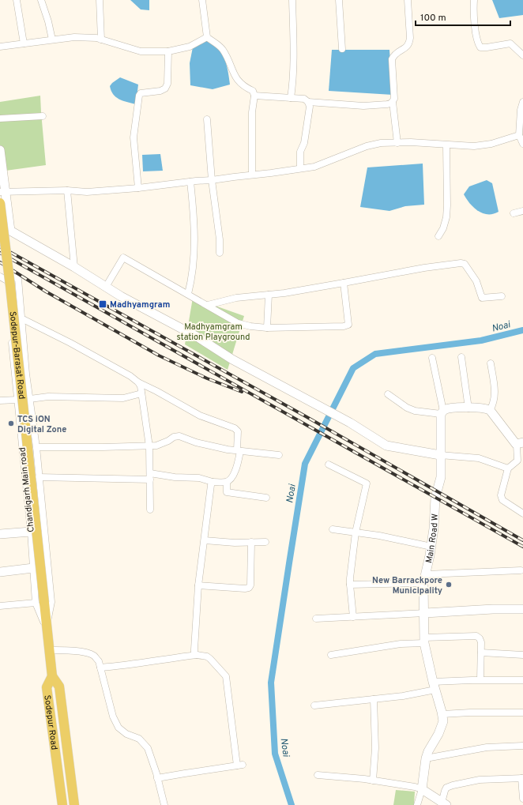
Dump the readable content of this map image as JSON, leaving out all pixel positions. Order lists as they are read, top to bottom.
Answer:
{
  "streets": {
    "main road": ["Sodepur-Barasat Road", "Sodepur Road"],
    "street": ["Chandigarh Main road", "Main Road W"]
  },
  "crossings": [
    ["Sodepur-Barasat Road", "Chandigarh Main road"],
    ["Sodepur-Barasat Road", "Sodepur Road"],
    ["Chandigarh Main road", "Sodepur Road"]
  ],
  "water": ["Noai"],
  "parks": ["Madhyamgram station Playground"],
  "places": {
    "transit": ["Madhyamgram"],
    "other": ["TCS iON Digital Zone", "New Barrackpore Municipality"]
  },
  "scale_bar": "100 m"
}
